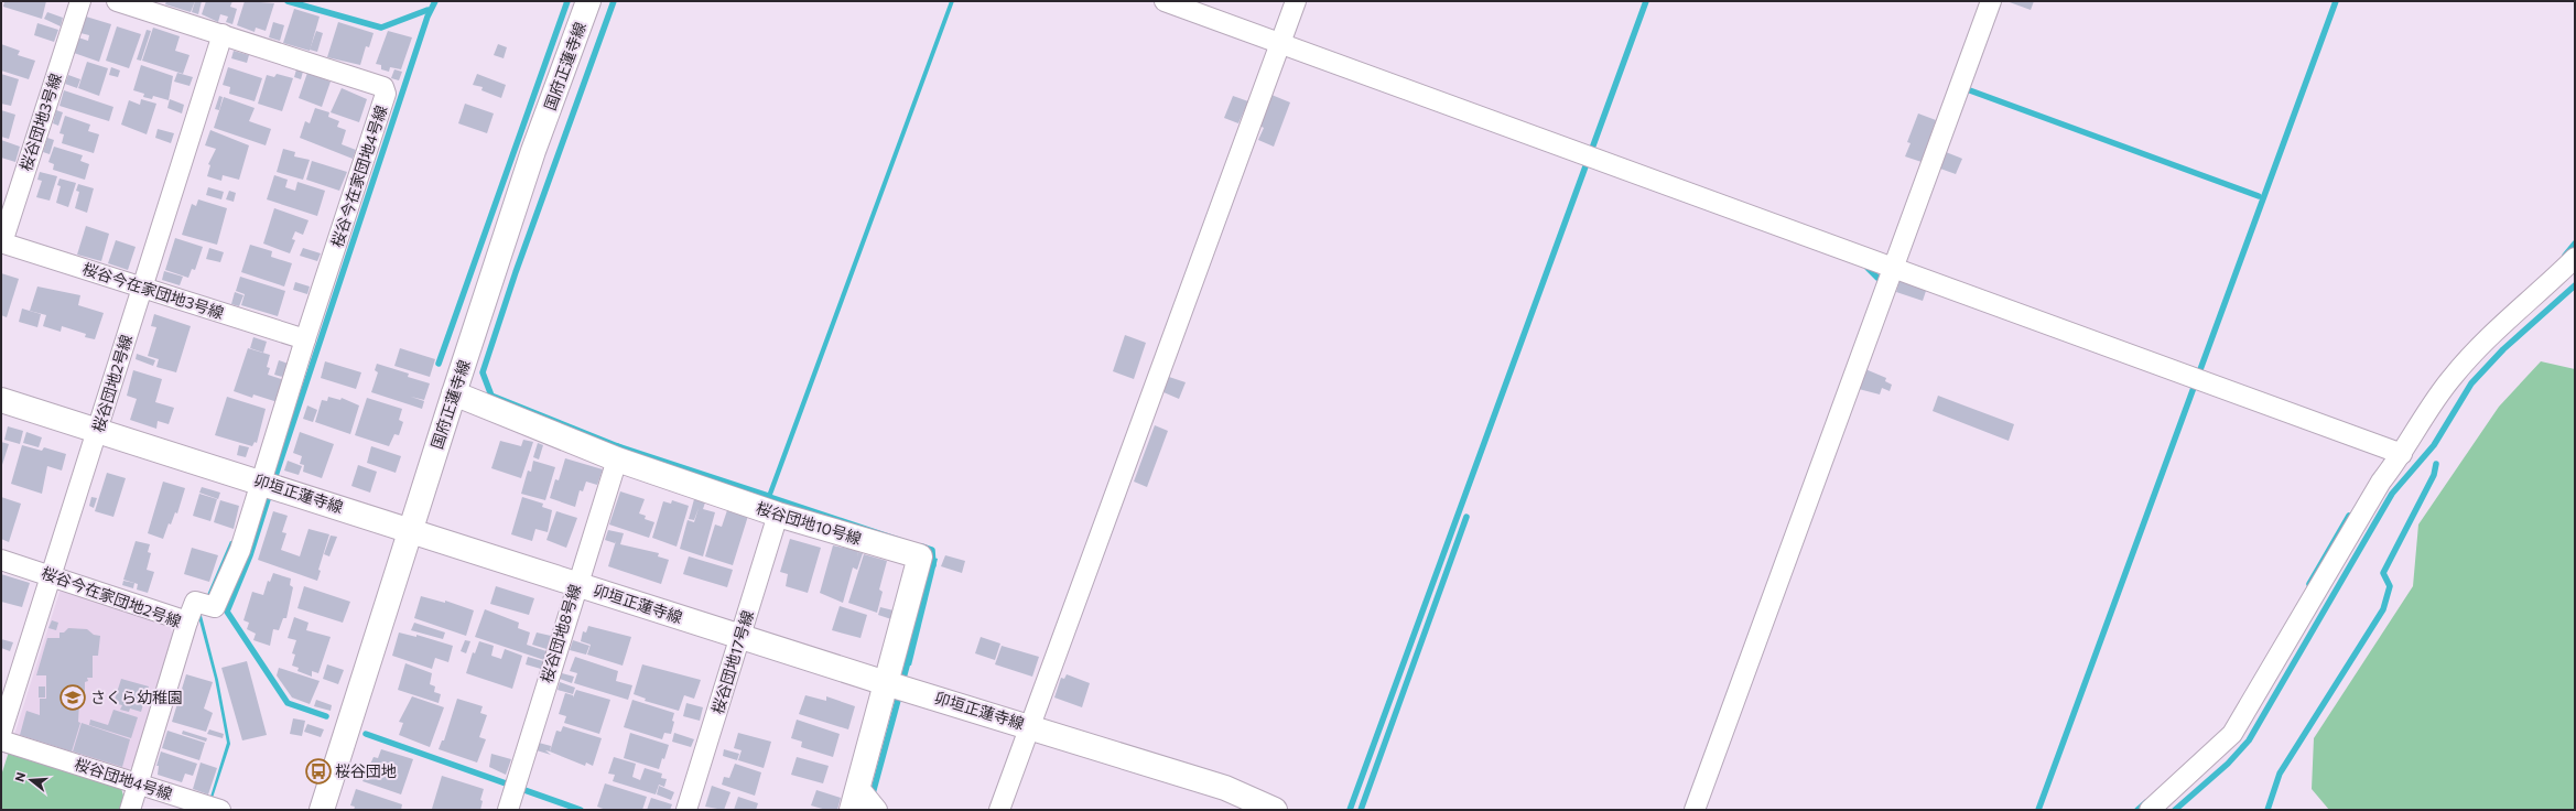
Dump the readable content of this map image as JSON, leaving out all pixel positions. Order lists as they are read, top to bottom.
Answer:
{
  "streets": {
    "main road": ["国府正蓮寺線", "卯垣正蓮寺線", "桜谷団地10号線"],
    "street": [
      "桜谷団地3号線",
      "桜谷今在家団地4号線",
      "桜谷今在家団地3号線",
      "桜谷団地2号線",
      "桜谷今在家団地2号線",
      "桜谷団地8号線",
      "桜谷団地17号線",
      "桜谷団地4号線"
    ]
  },
  "crossings": [
    ["国府正蓮寺線", "卯垣正蓮寺線"],
    ["国府正蓮寺線", "桜谷団地10号線"],
    ["桜谷団地3号線", "桜谷今在家団地3号線"],
    ["桜谷今在家団地4号線", "桜谷今在家団地3号線"],
    ["桜谷今在家団地4号線", "桜谷団地2号線"],
    ["桜谷今在家団地4号線", "卯垣正蓮寺線"],
    ["桜谷今在家団地4号線", "桜谷今在家団地2号線"],
    ["桜谷今在家団地3号線", "桜谷団地2号線"],
    ["桜谷団地2号線", "卯垣正蓮寺線"],
    ["桜谷団地2号線", "桜谷今在家団地2号線"],
    ["卯垣正蓮寺線", "桜谷団地10号線"],
    ["卯垣正蓮寺線", "桜谷団地8号線"],
    ["卯垣正蓮寺線", "桜谷団地17号線"],
    ["桜谷団地10号線", "桜谷団地8号線"],
    ["桜谷団地10号線", "桜谷団地17号線"],
    ["桜谷今在家団地2号線", "桜谷団地4号線"]
  ],
  "places": {
    "school or university": ["さくら幼稚園"],
    "bus stop": ["桜谷団地"]
  },
  "north": "left"
}
